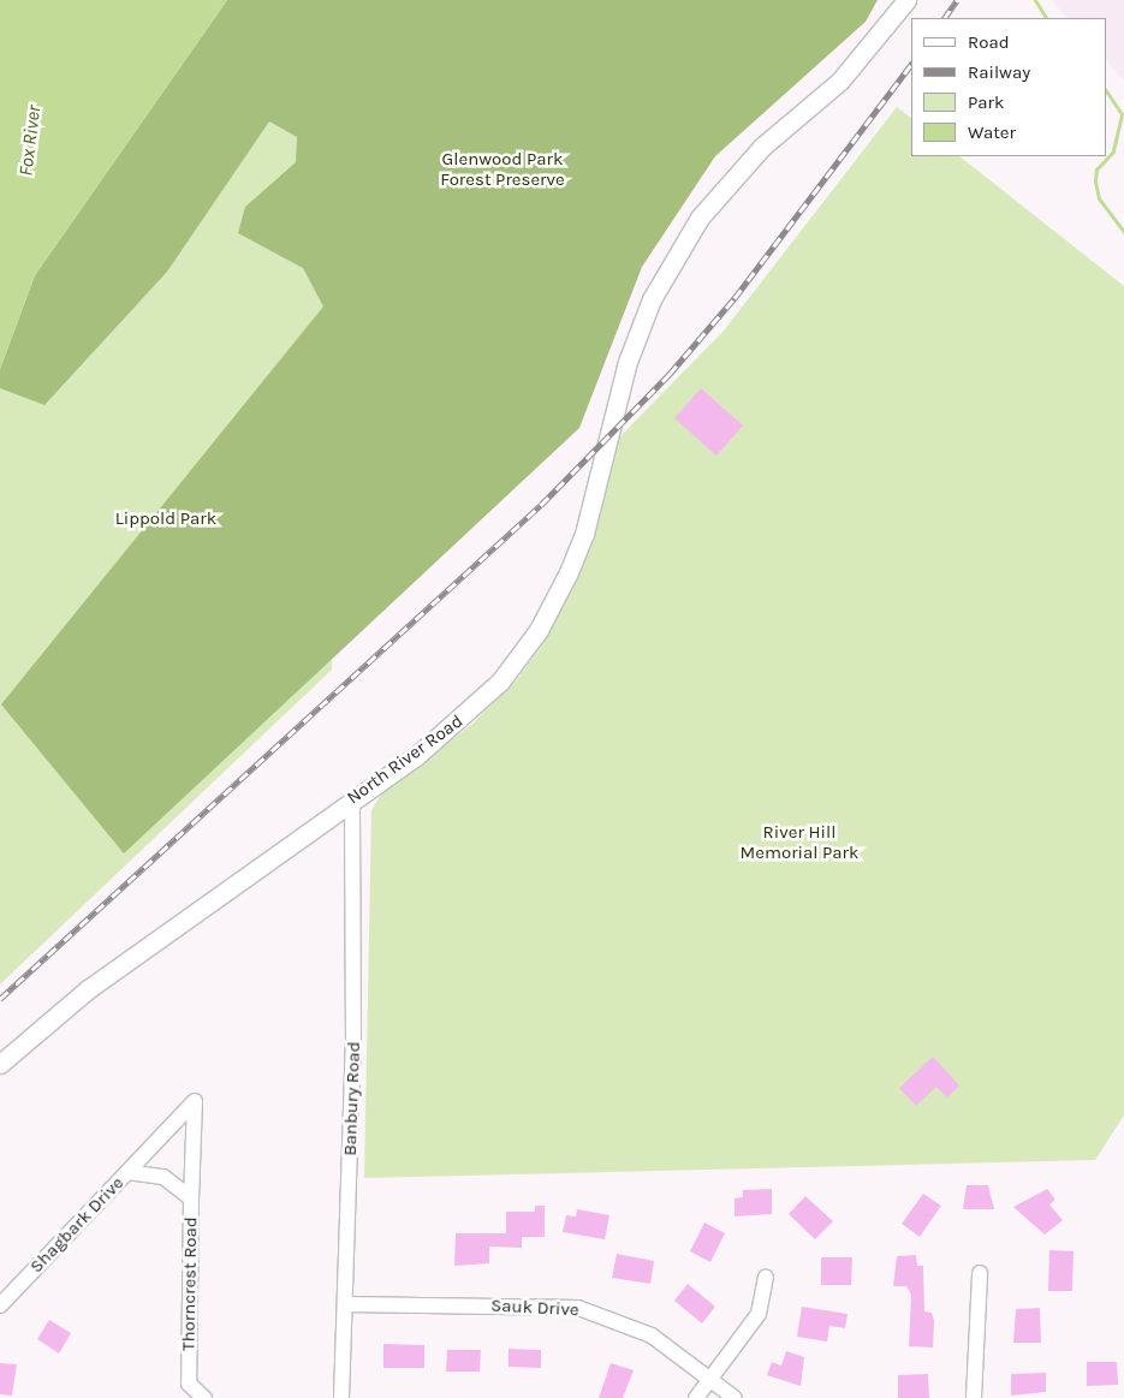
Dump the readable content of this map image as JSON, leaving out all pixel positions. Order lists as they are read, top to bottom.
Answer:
{
  "streets": {
    "main road": ["North River Road"],
    "street": [
      "Banbury Road",
      "Shagbark Drive",
      "Thorncrest Road",
      "Sauk Drive"
    ]
  },
  "crossings": [
    ["North River Road", "Banbury Road"],
    ["Banbury Road", "Sauk Drive"],
    ["Shagbark Drive", "Thorncrest Road"]
  ],
  "water": ["Fox River"],
  "parks": ["Glenwood Park Forest Preserve", "Lippold Park", "River Hill Memorial Park"],
  "legend": [
    "Road",
    "Railway",
    "Park",
    "Water"
  ]
}
